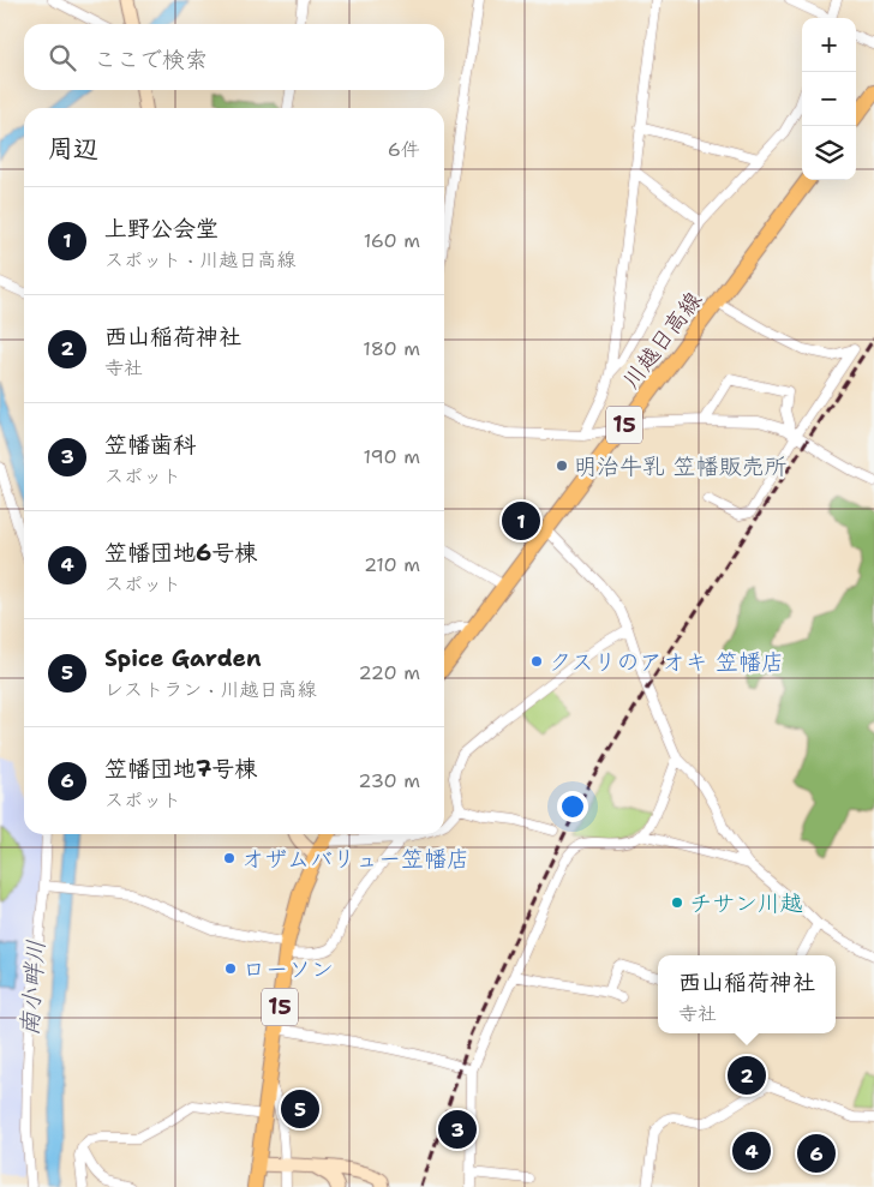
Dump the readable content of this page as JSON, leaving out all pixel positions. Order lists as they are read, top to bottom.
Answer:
{
  "streets": {
    "main road": ["川越日高線", "15"]
  },
  "water": ["南小畔川"],
  "places": [
    "明治牛乳 笠幡販売所",
    "クスリのアオキ 笠幡店",
    "オザムバリュー笠幡店",
    "チサン川越",
    "ローソン"
  ],
  "page": {
    "map_buttons": ["+", "−"],
    "search": "ここで検索",
    "heading": ["周辺", "6件"],
    "list": [
      {
        "mark": "1",
        "name": "上野公会堂",
        "note": "スポット · 川越日高線",
        "value": "160 m"
      },
      {
        "mark": "2",
        "name": "西山稲荷神社",
        "note": "寺社",
        "value": "180 m"
      },
      {
        "mark": "3",
        "name": "笠幡歯科",
        "note": "スポット",
        "value": "190 m"
      },
      {
        "mark": "4",
        "name": "笠幡団地6号棟",
        "note": "スポット",
        "value": "210 m"
      },
      {
        "mark": "5",
        "name": "Spice Garden",
        "note": "レストラン · 川越日高線",
        "value": "220 m"
      },
      {
        "mark": "6",
        "name": "笠幡団地7号棟",
        "note": "スポット",
        "value": "230 m"
      }
    ],
    "pins": [
      "1",
      "2",
      "5",
      "3",
      "4",
      "6"
    ],
    "popup": ["西山稲荷神社", "寺社"]
  }
}
